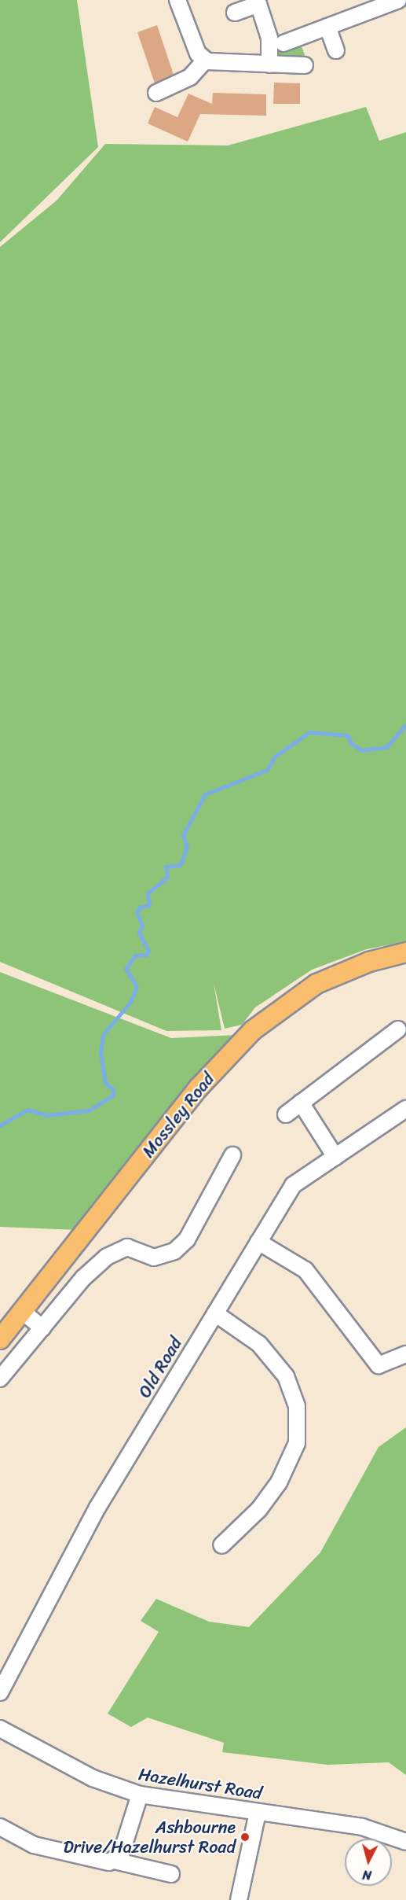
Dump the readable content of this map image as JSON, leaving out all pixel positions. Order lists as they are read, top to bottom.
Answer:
{
  "streets": {
    "main road": ["Mossley Road"],
    "street": ["Old Road", "Hazelhurst Road"]
  },
  "places": ["Ashbourne Drive/Hazelhurst Road"],
  "north": "bottom"
}
